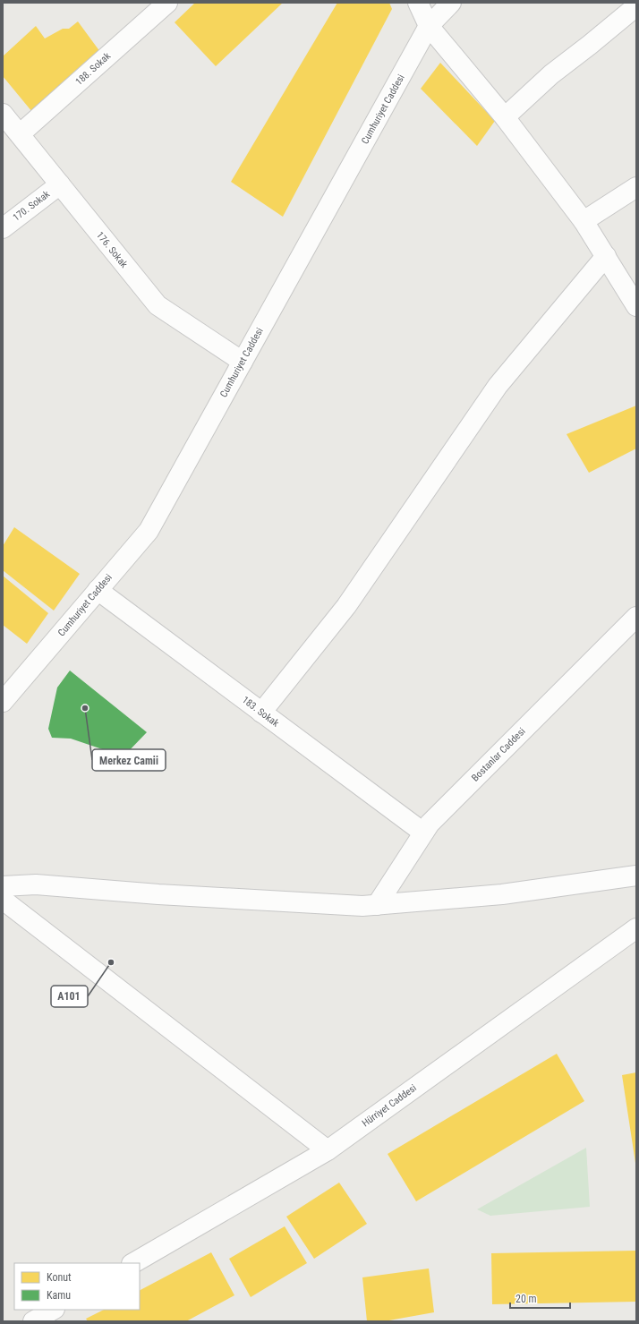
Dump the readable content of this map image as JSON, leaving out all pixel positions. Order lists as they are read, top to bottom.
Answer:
{
  "streets": {
    "street": [
      "188. Sokak",
      "Cumhuriyet Caddesi",
      "170. Sokak",
      "176. Sokak",
      "183. Sokak",
      "Bostanlar Caddesi",
      "Hürriyet Caddesi"
    ]
  },
  "crossings": [
    ["188. Sokak", "176. Sokak"],
    ["Cumhuriyet Caddesi", "176. Sokak"],
    ["Cumhuriyet Caddesi", "183. Sokak"],
    ["170. Sokak", "176. Sokak"],
    ["183. Sokak", "Bostanlar Caddesi"]
  ],
  "places": ["Merkez Camii", "A101"],
  "legend": ["Konut", "Kamu"],
  "scale_bar": "20 m"
}
